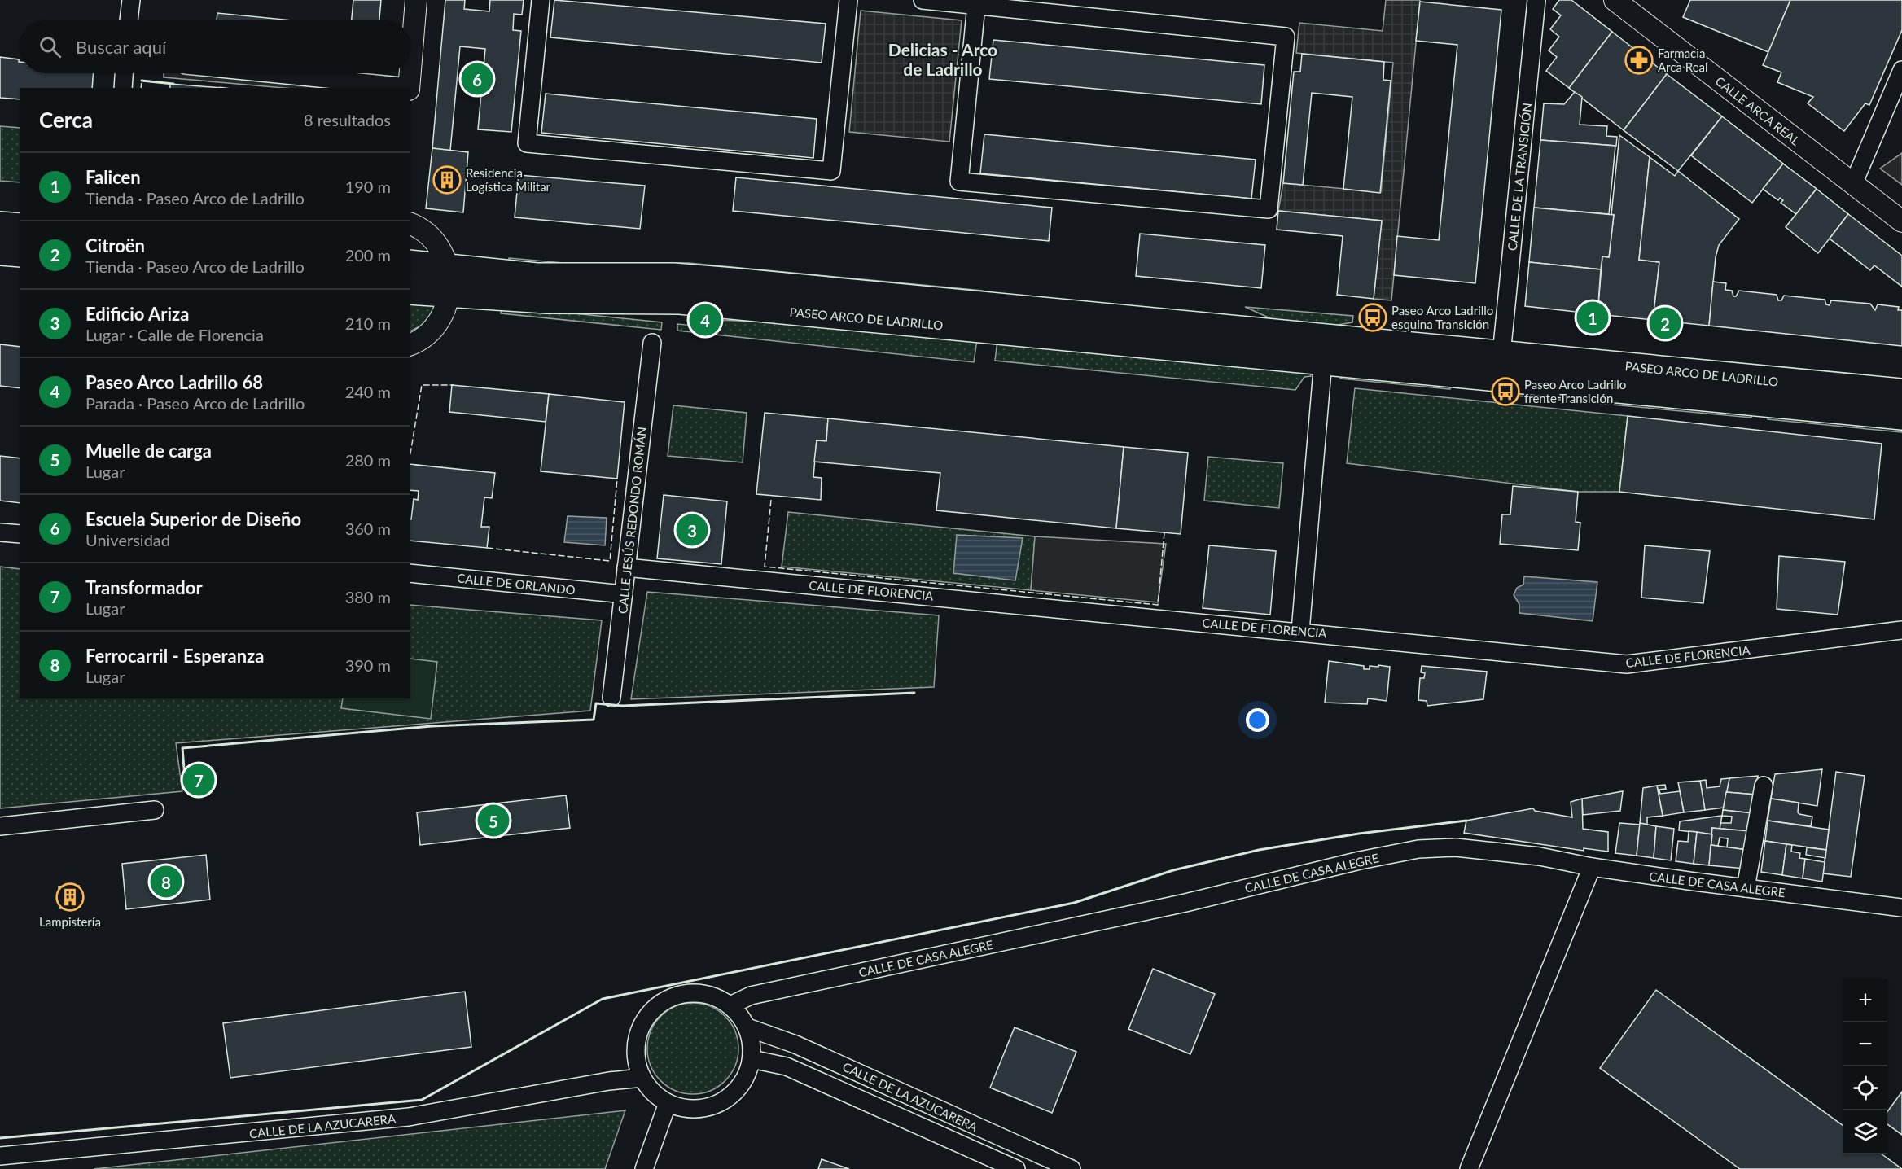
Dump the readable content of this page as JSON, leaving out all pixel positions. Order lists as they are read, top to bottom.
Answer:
{
  "streets": {
    "main road": ["PASEO ARCO DE LADRILLO"],
    "street": [
      "CALLE ARCA REAL",
      "CALLE DE LA TRANSICIÓN",
      "CALLE JESÚS REDONDO ROMÁN",
      "CALLE DE ORLANDO",
      "CALLE DE FLORENCIA",
      "CALLE DE CASA ALEGRE",
      "CALLE DE LA AZUCARERA"
    ]
  },
  "crossings": [
    ["CALLE DE LA TRANSICIÓN", "PASEO ARCO DE LADRILLO"],
    ["CALLE JESÚS REDONDO ROMÁN", "CALLE DE ORLANDO"],
    ["CALLE JESÚS REDONDO ROMÁN", "CALLE DE FLORENCIA"],
    ["CALLE DE CASA ALEGRE", "CALLE DE LA AZUCARERA"]
  ],
  "districts": ["Delicias - Arco de Ladrillo"],
  "places": {
    "pharmacy": ["Farmacia Arca Real"],
    "building": ["Residencia Logística Militar", "Lampistería"],
    "bus stop": ["Paseo Arco Ladrillo esquina Transición", "Paseo Arco Ladrillo frente Transición"]
  },
  "page": {
    "search": "Buscar aquí",
    "pins": [
      "6",
      "1",
      "4",
      "2",
      "3",
      "7",
      "5",
      "8"
    ],
    "heading": ["Cerca", "8 resultados"],
    "list": [
      {
        "mark": "1",
        "name": "Falicen",
        "note": "Tienda · Paseo Arco de Ladrillo",
        "value": "190 m"
      },
      {
        "mark": "2",
        "name": "Citroën",
        "note": "Tienda · Paseo Arco de Ladrillo",
        "value": "200 m"
      },
      {
        "mark": "3",
        "name": "Edificio Ariza",
        "note": "Lugar · Calle de Florencia",
        "value": "210 m"
      },
      {
        "mark": "4",
        "name": "Paseo Arco Ladrillo 68",
        "note": "Parada · Paseo Arco de Ladrillo",
        "value": "240 m"
      },
      {
        "mark": "5",
        "name": "Muelle de carga",
        "note": "Lugar",
        "value": "280 m"
      },
      {
        "mark": "6",
        "name": "Escuela Superior de Diseño",
        "note": "Universidad",
        "value": "360 m"
      },
      {
        "mark": "7",
        "name": "Transformador",
        "note": "Lugar",
        "value": "380 m"
      },
      {
        "mark": "8",
        "name": "Ferrocarril - Esperanza",
        "note": "Lugar",
        "value": "390 m"
      }
    ],
    "map_buttons": ["+", "−"]
  }
}
